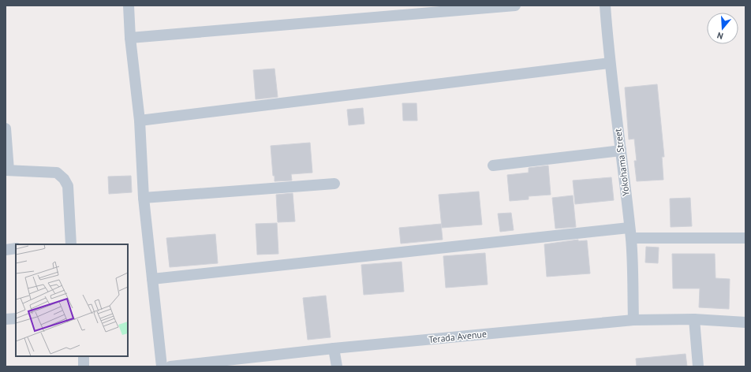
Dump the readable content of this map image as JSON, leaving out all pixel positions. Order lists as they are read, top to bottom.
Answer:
{
  "streets": {
    "street": ["Yokohama Street", "Terada Avenue"]
  },
  "crossings": [
    ["Yokohama Street", "Terada Avenue"]
  ],
  "north": "bottom"
}
